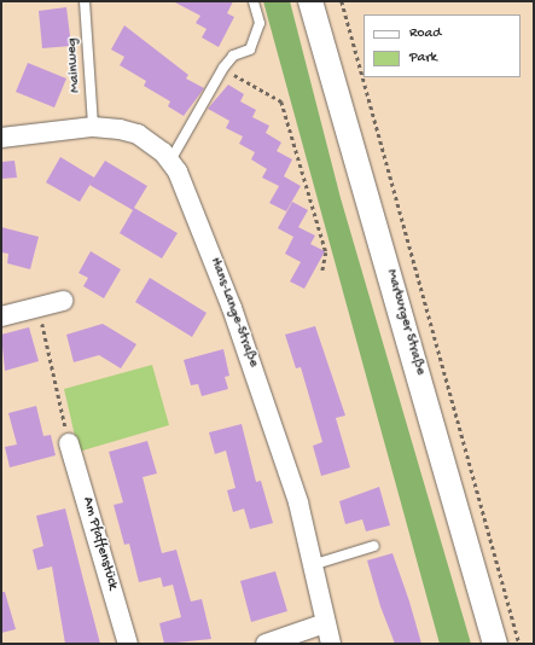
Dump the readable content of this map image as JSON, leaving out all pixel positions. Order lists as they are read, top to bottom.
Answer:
{
  "streets": {
    "street": ["Hans-Lange-Straße", "Marburger Straße", "Am Pfaffenstück"],
    "lane": ["Mainweg"]
  },
  "crossings": [
    ["Mainweg", "Hans-Lange-Straße"]
  ],
  "legend": ["Road", "Park"]
}
